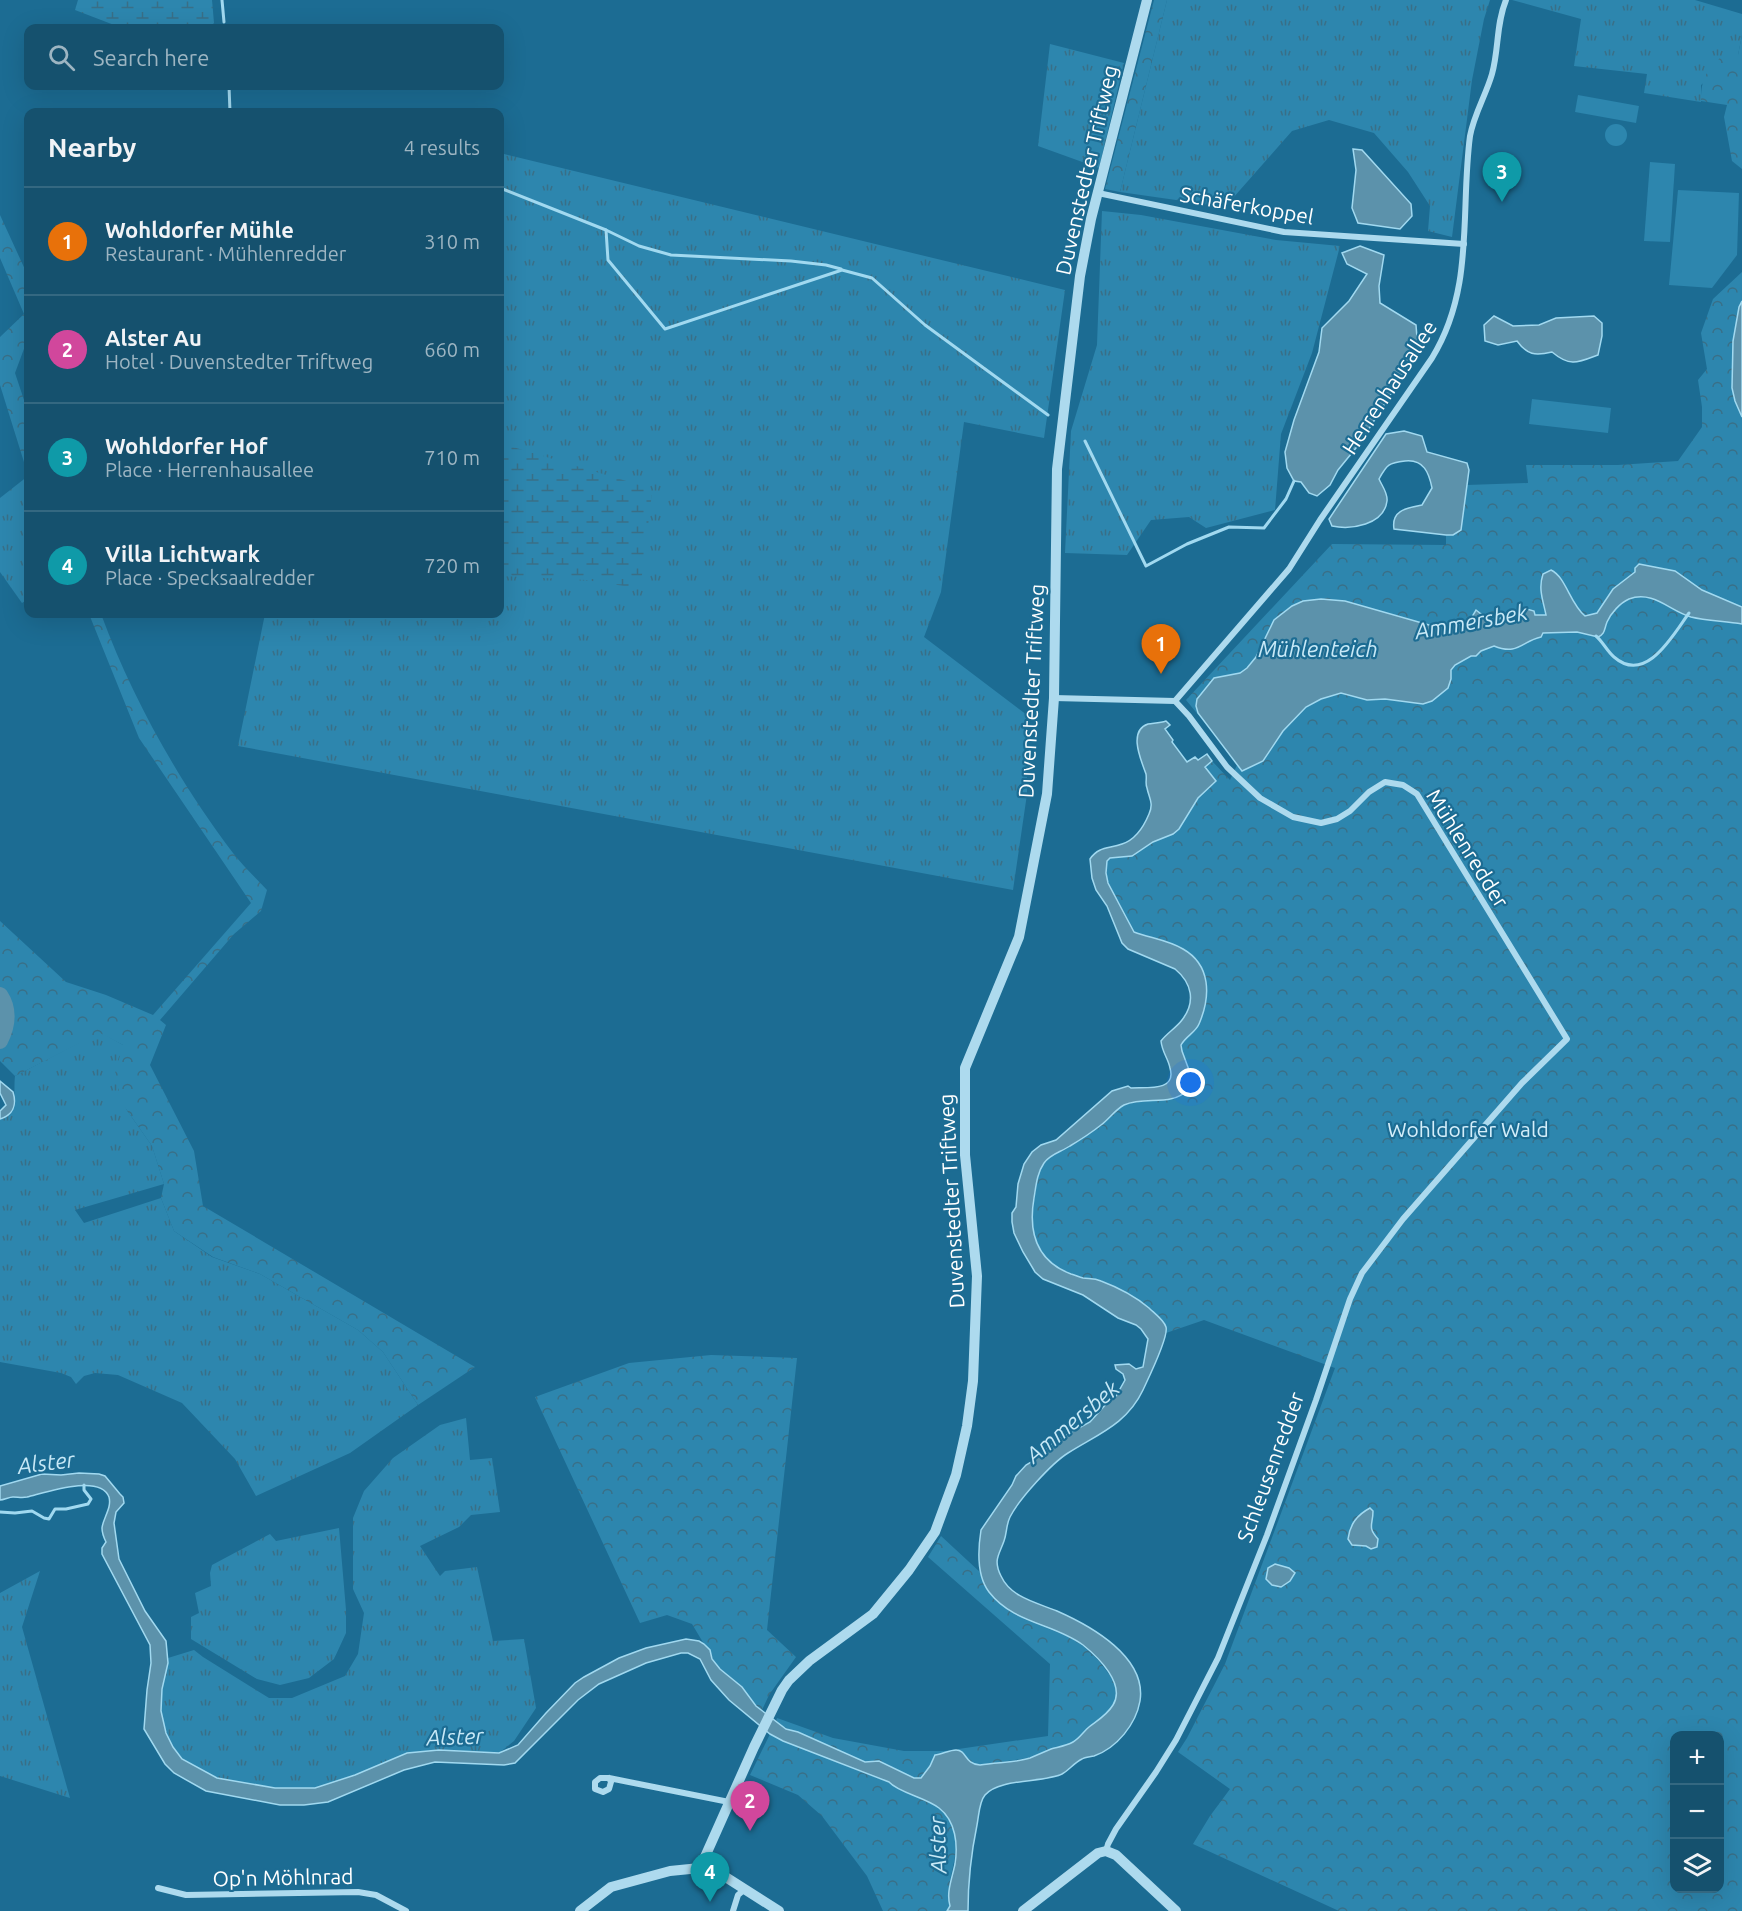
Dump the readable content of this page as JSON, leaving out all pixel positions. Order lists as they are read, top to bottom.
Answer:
{
  "streets": {
    "street": [
      "Duvenstedter Triftweg",
      "Schäferkoppel",
      "Herrenhausallee",
      "Mühlenredder",
      "Schleusenredder",
      "Op'n Möhlnrad"
    ]
  },
  "crossings": [
    ["Duvenstedter Triftweg", "Schäferkoppel"],
    ["Schäferkoppel", "Herrenhausallee"],
    ["Herrenhausallee", "Mühlenredder"],
    ["Mühlenredder", "Schleusenredder"]
  ],
  "water": ["Ammersbek", "Mühlenteich", "Alster"],
  "parks": ["Wohldorfer Wald"],
  "page": {
    "search": "Search here",
    "heading": ["Nearby", "4 results"],
    "pins": [
      "3",
      "1",
      "2",
      "4"
    ],
    "list": [
      {
        "mark": "1",
        "name": "Wohldorfer Mühle",
        "note": "Restaurant · Mühlenredder",
        "value": "310 m"
      },
      {
        "mark": "2",
        "name": "Alster Au",
        "note": "Hotel · Duvenstedter Triftweg",
        "value": "660 m"
      },
      {
        "mark": "3",
        "name": "Wohldorfer Hof",
        "note": "Place · Herrenhausallee",
        "value": "710 m"
      },
      {
        "mark": "4",
        "name": "Villa Lichtwark",
        "note": "Place · Specksaalredder",
        "value": "720 m"
      }
    ],
    "map_buttons": ["+", "−"]
  }
}
